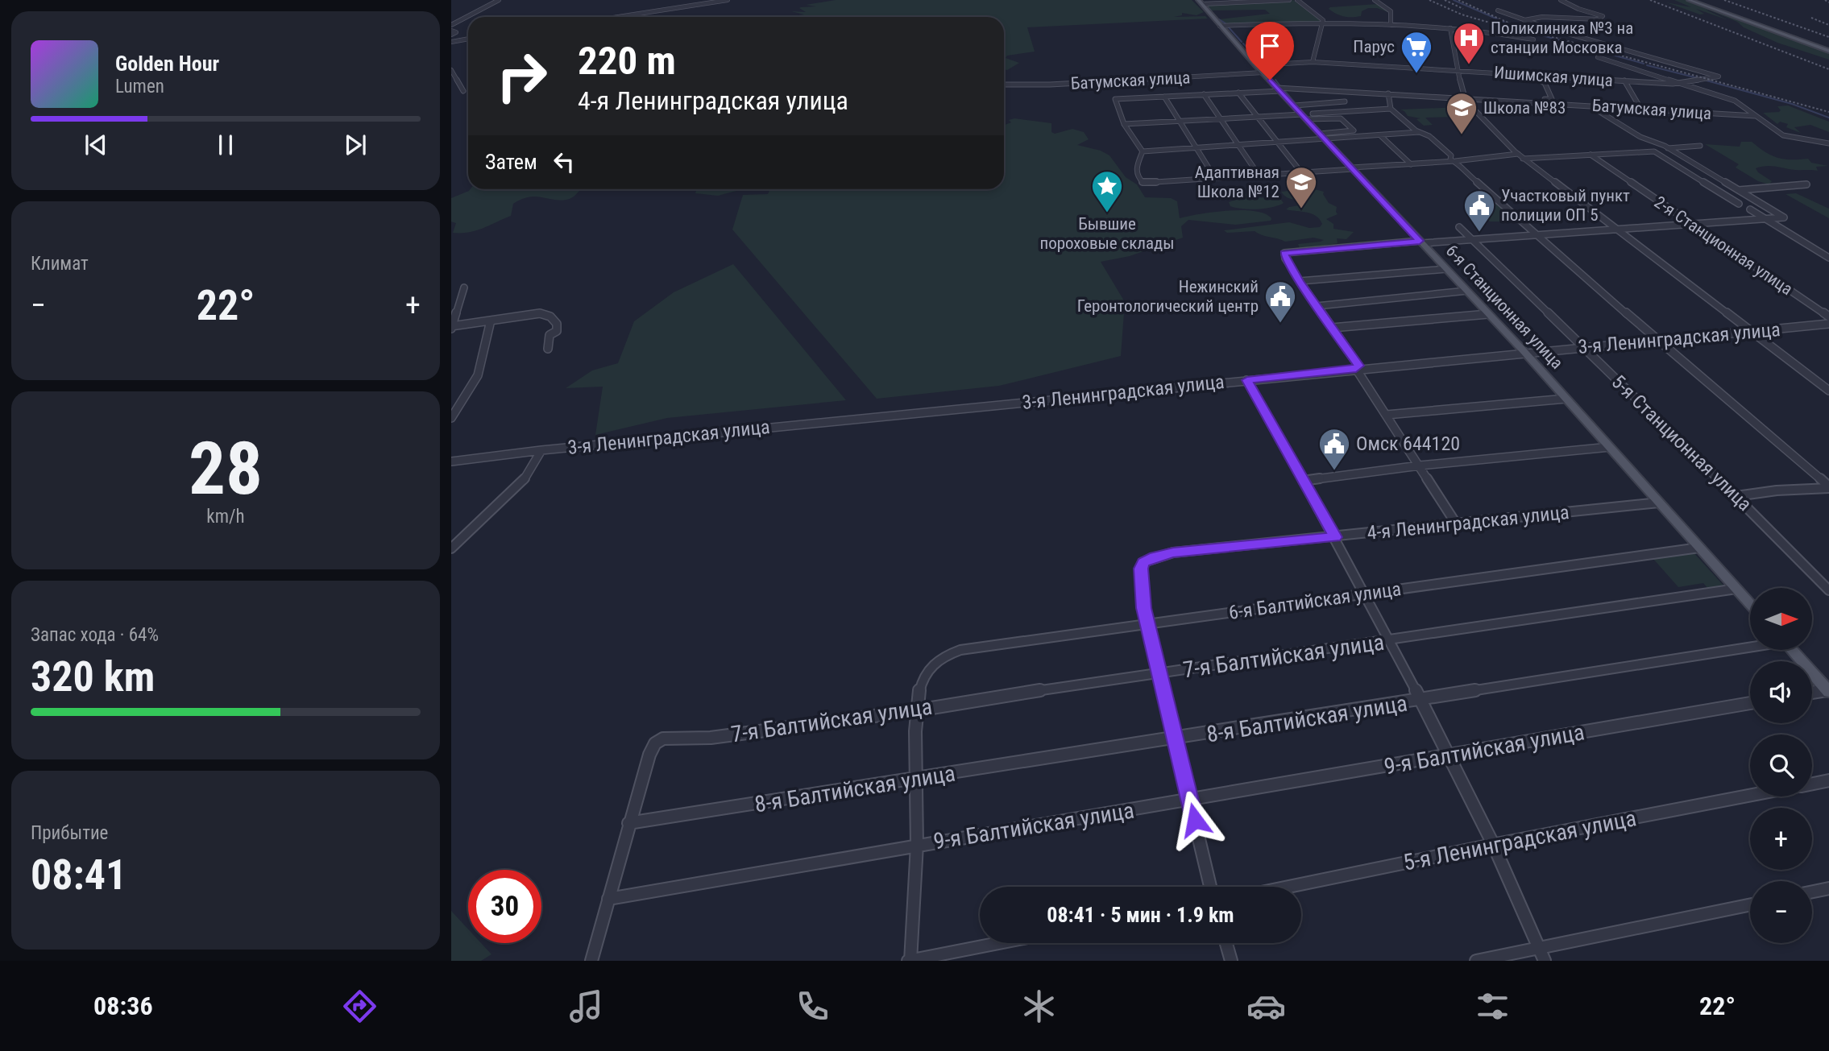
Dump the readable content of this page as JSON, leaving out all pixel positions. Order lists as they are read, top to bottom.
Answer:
{
  "streets": {
    "main road": ["6-я Станционная улица"],
    "street": [
      "Ишимская улица",
      "Батумская улица",
      "2-я Станционная улица",
      "3-я Ленинградская улица",
      "5-я Станционная улица",
      "4-я Ленинградская улица",
      "6-я Балтийская улица",
      "7-я Балтийская улица",
      "8-я Балтийская улица",
      "9-я Балтийская улица",
      "5-я Ленинградская улица"
    ]
  },
  "crossings": [
    ["Ишимская улица", "6-я Станционная улица"],
    ["Батумская улица", "6-я Станционная улица"],
    ["6-я Станционная улица", "3-я Ленинградская улица"],
    ["6-я Станционная улица", "4-я Ленинградская улица"],
    ["6-я Станционная улица", "6-я Балтийская улица"],
    ["6-я Станционная улица", "7-я Балтийская улица"],
    ["3-я Ленинградская улица", "5-я Станционная улица"],
    ["4-я Ленинградская улица", "6-я Балтийская улица"],
    ["6-я Балтийская улица", "7-я Балтийская улица"],
    ["7-я Балтийская улица", "8-я Балтийская улица"]
  ],
  "places": {
    "hospital": ["Поликлиника №3 на станции Московка"],
    "supermarket": ["Парус"],
    "school or university": ["Школа №83", "Адаптивная Школа №12"],
    "place": ["Бывшие пороховые склады"],
    "public building": ["Участковый пункт полиции ОП 5", "Нежинский Геронтологический центр", "Омск 644120"]
  },
  "north": "right",
  "page": {
    "turn": ["220 m", "4-я Ленинградская улица"],
    "song": ["Golden Hour", "Lumen"],
    "then": "Затем",
    "tile": [
      "Климат",
      ["28", "km/h"],
      ["Запас хода · 64%", "320 km"],
      ["Прибытие", "08:41"]
    ],
    "heat": ["−", "22°", "+"],
    "map_buttons": ["+", "−"],
    "limit": "30",
    "trip": "08:41 · 5 мин · 1.9 km",
    "tabs": ["08:36", "22°"]
  }
}
